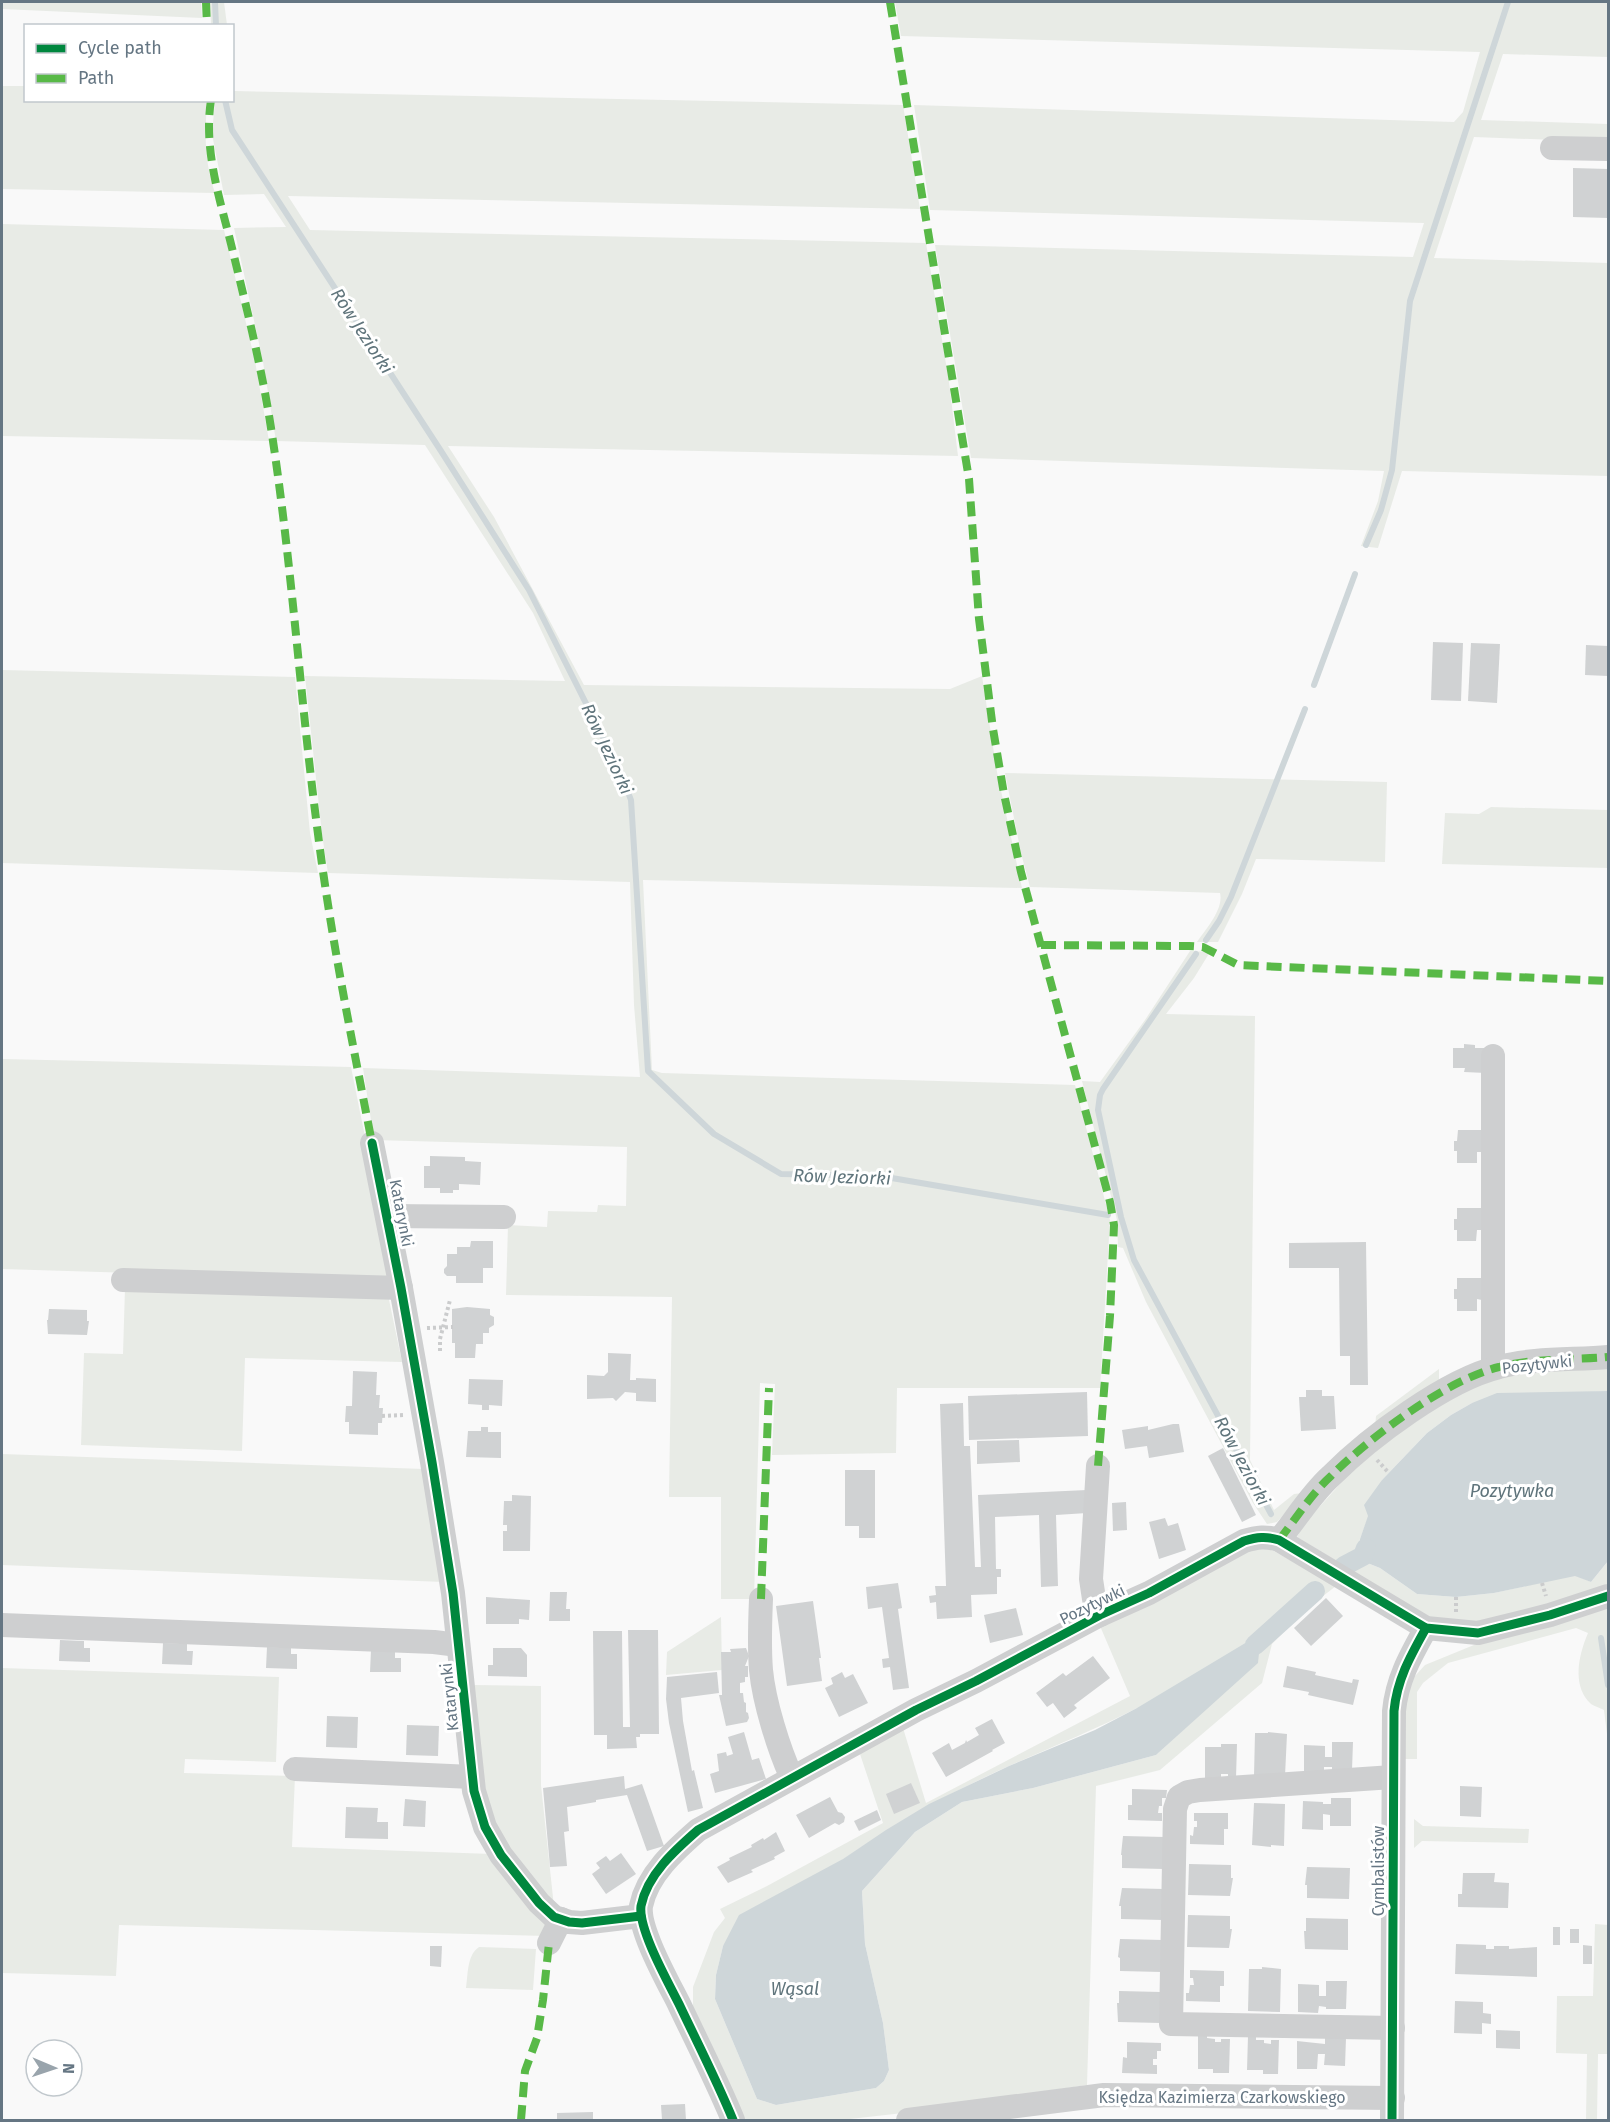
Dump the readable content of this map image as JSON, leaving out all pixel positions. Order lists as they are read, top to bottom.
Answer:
{
  "streets": {
    "street": [
      "Katarynki",
      "Pozytywki",
      "Cymbalistów",
      "Księdza Kazimierza Czarkowskiego"
    ]
  },
  "crossings": [
    ["Pozytywki", "Cymbalistów"],
    ["Cymbalistów", "Księdza Kazimierza Czarkowskiego"]
  ],
  "water": ["Rów Jeziorki", "Pozytywka", "Wąsal"],
  "legend": ["Cycle path", "Path"],
  "north": "right"
}
